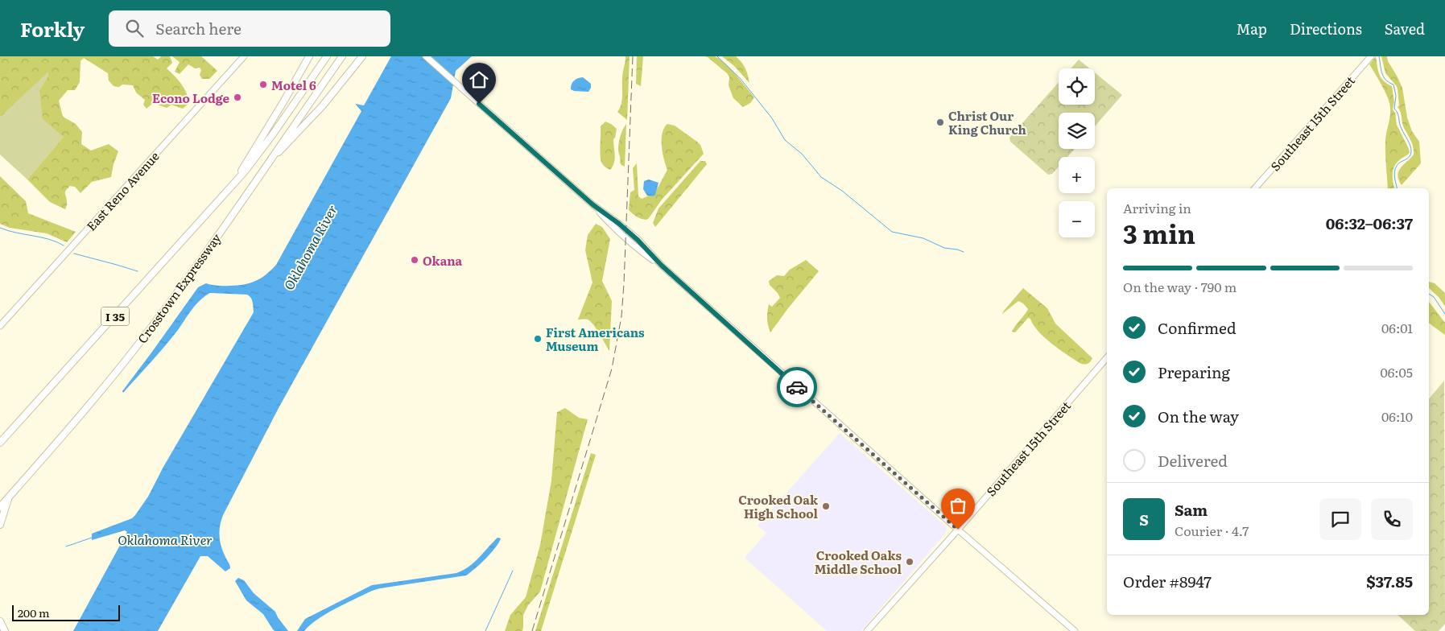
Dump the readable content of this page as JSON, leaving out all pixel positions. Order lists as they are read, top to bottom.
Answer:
{
  "streets": {
    "highway": ["Crosstown Expressway", "I 35"],
    "main road": ["Southeast 15th Street", "East Reno Avenue"]
  },
  "water": ["Oklahoma River"],
  "places": [
    "Motel 6",
    "Econo Lodge",
    "Christ Our King Church",
    "Okana",
    "First Americans Museum",
    "Crooked Oak High School",
    "Crooked Oaks Middle School"
  ],
  "scale_bar": "200 m",
  "page": {
    "header": "Forkly",
    "search": "Search here",
    "nav": ["Map", "Directions", "Saved"],
    "map_buttons": ["+", "−"],
    "heading": ["3 min", "Arriving in", "06:32–06:37"],
    "panel": [
      "Sam",
      "Courier · 4.7",
      "Order #8947",
      "$37.85"
    ],
    "bar": "On the way · 790 m",
    "list": [
      ["Confirmed", "06:01"],
      ["Preparing", "06:05"],
      ["On the way", "06:10"],
      "Delivered"
    ],
    "round": "S",
    "scale": "200 m"
  }
}
